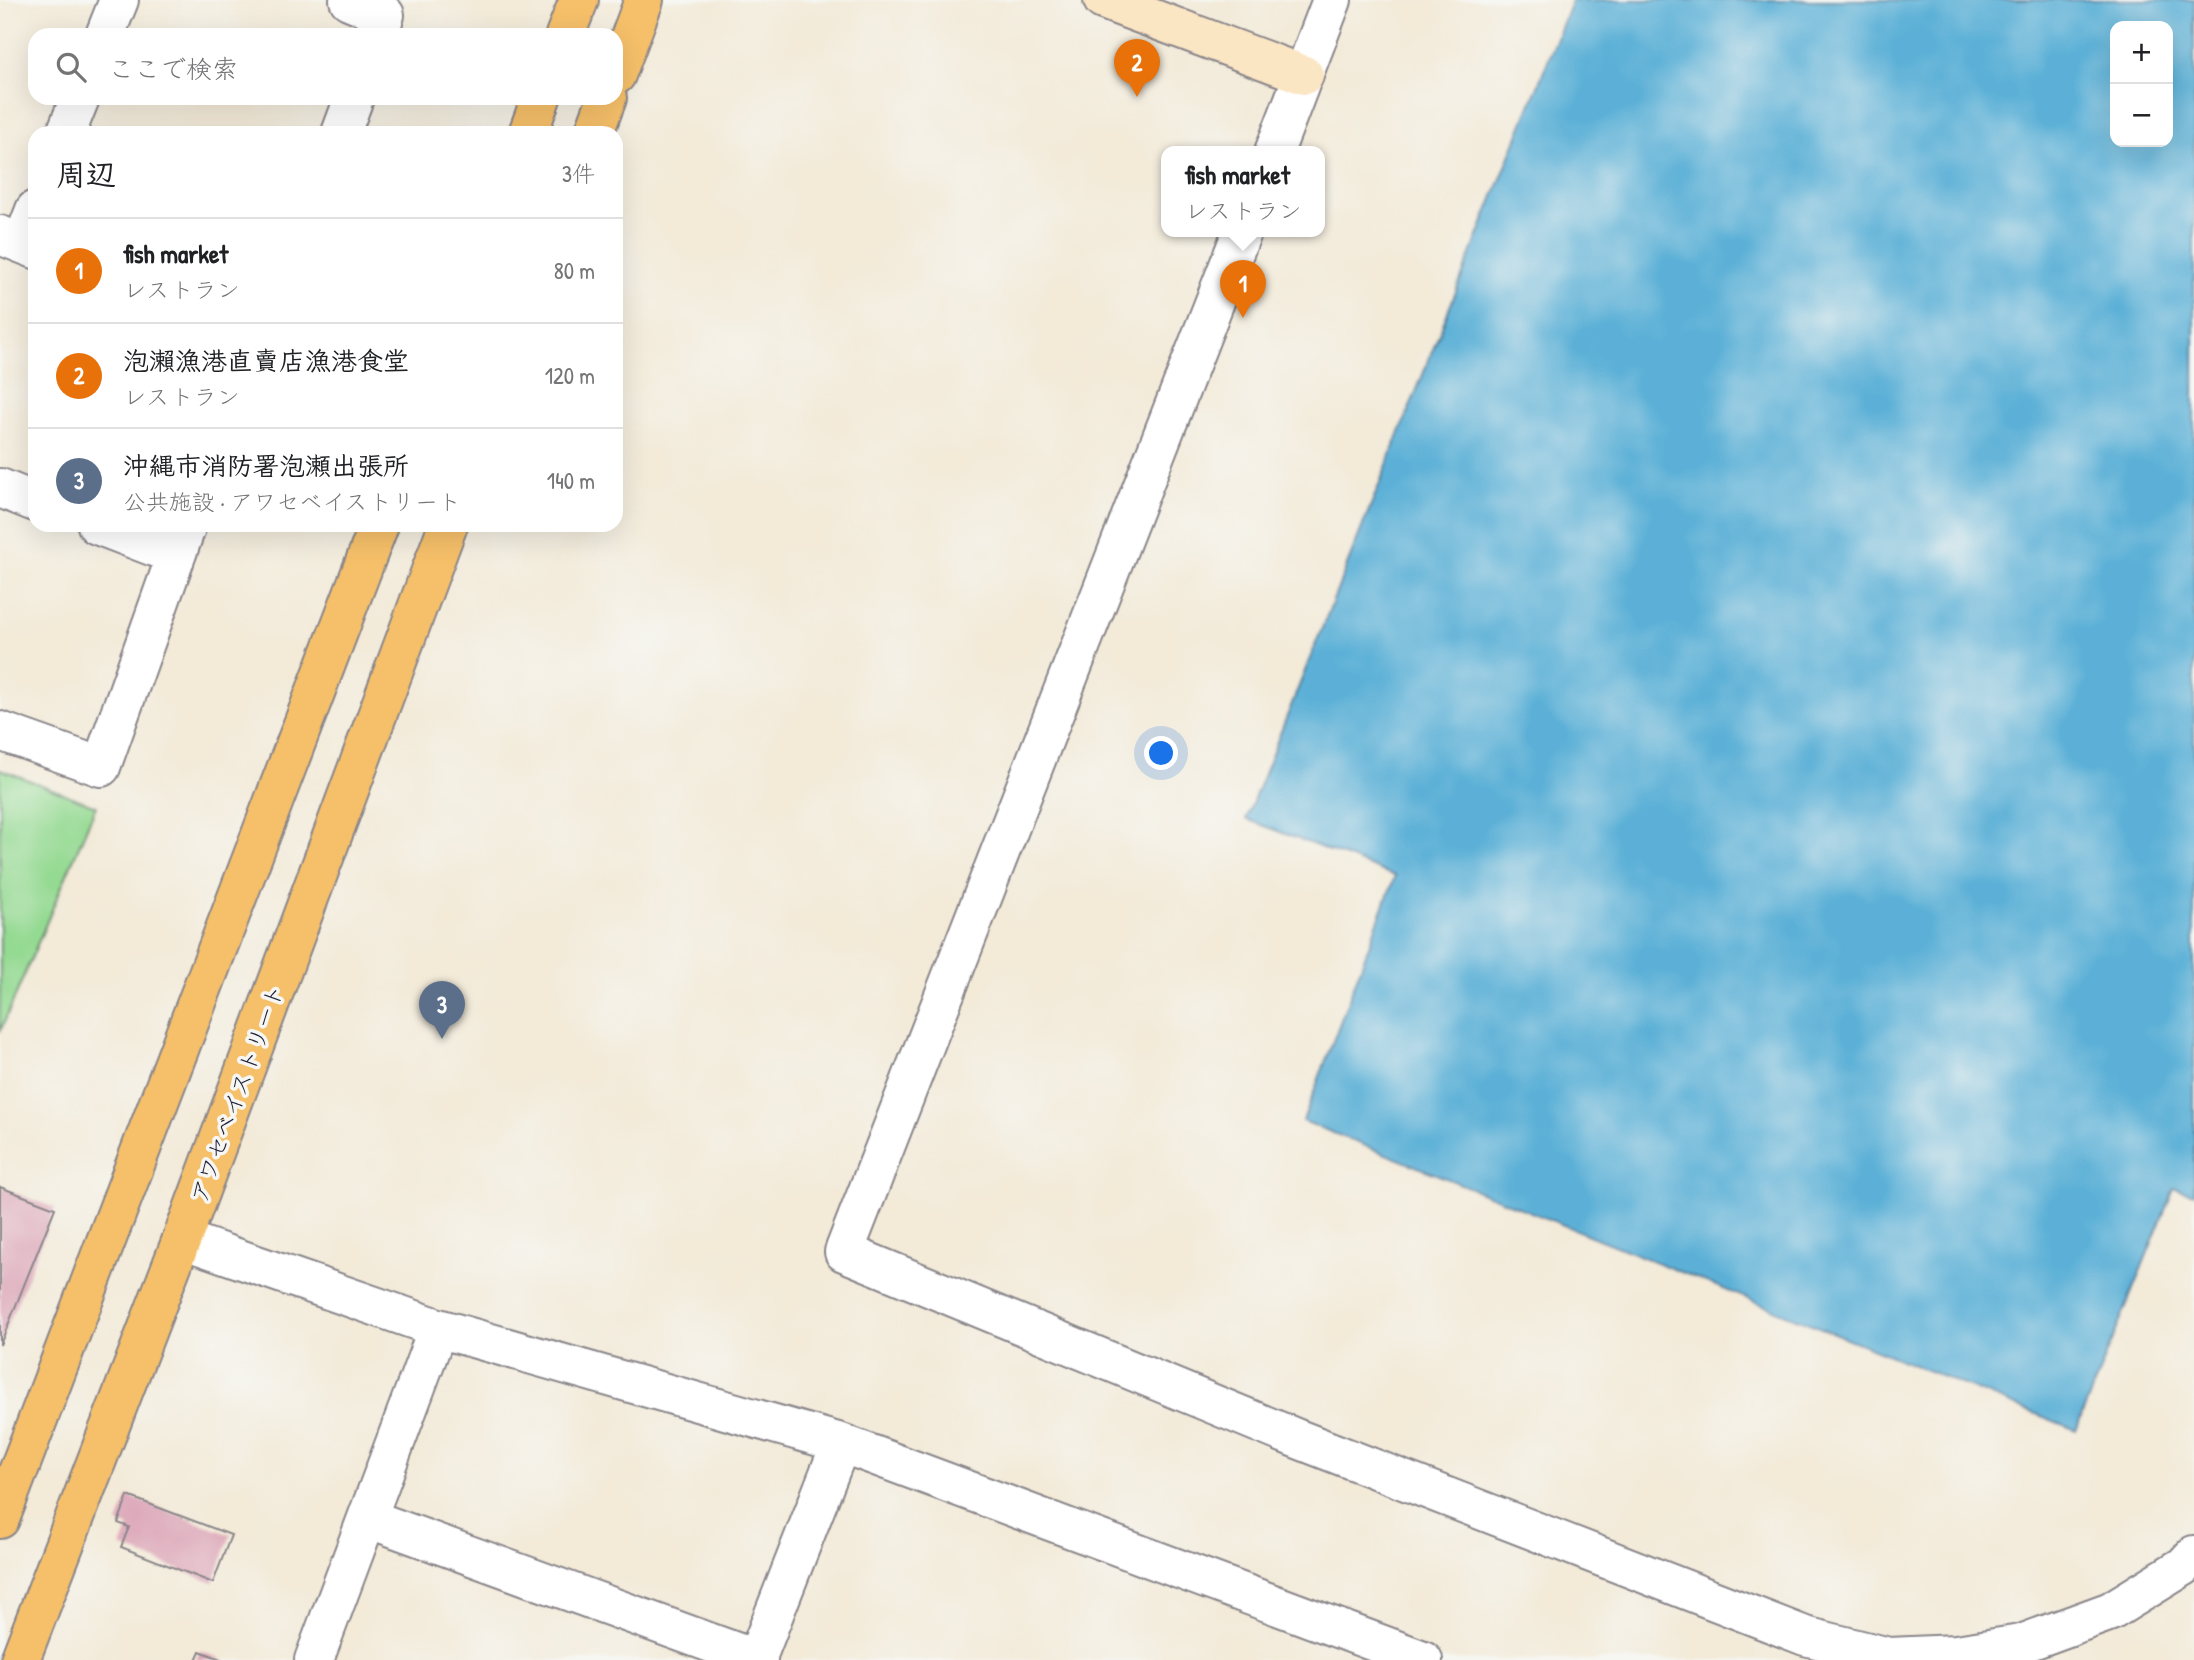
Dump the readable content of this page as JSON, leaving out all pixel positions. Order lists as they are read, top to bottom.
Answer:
{
  "streets": {
    "main road": ["アワセベイストリート"]
  },
  "page": {
    "map_buttons": ["+", "−"],
    "search": "ここで検索",
    "pins": ["2", "1", "3"],
    "heading": ["周辺", "3件"],
    "popup": ["fish market", "レストラン"],
    "list": [
      {
        "mark": "1",
        "name": "fish market",
        "note": "レストラン",
        "value": "80 m"
      },
      {
        "mark": "2",
        "name": "泡瀨漁港直賣店漁港食堂",
        "note": "レストラン",
        "value": "120 m"
      },
      {
        "mark": "3",
        "name": "沖縄市消防署泡瀬出張所",
        "note": "公共施設 · アワセベイストリート",
        "value": "140 m"
      }
    ]
  }
}
